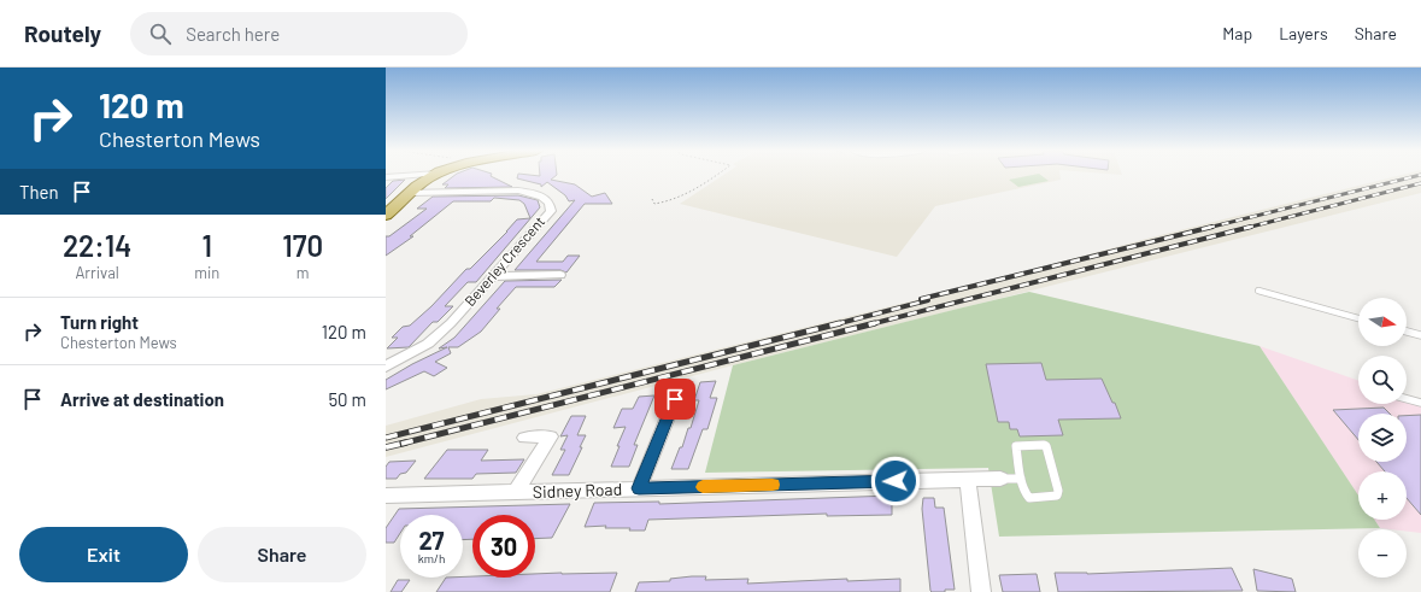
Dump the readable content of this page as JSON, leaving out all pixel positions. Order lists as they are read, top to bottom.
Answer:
{
  "streets": {
    "street": ["Beverley Crescent", "Sidney Road"]
  },
  "north": "right",
  "page": {
    "header": "Routely",
    "search": "Search here",
    "nav": ["Map", "Layers", "Share"],
    "turn": ["120 m", "Chesterton Mews"],
    "then": "Then",
    "eta": [
      "22:14",
      "Arrival",
      "1",
      "min",
      "170",
      "m"
    ],
    "list": [
      {
        "name": "Turn right",
        "note": "Chesterton Mews",
        "value": "120 m"
      },
      {
        "name": "Arrive at destination",
        "value": "50 m"
      }
    ],
    "map_buttons": ["+", "−"],
    "speed": "27 km/h",
    "limit": "30",
    "buttons": ["Exit", "Share"]
  }
}
